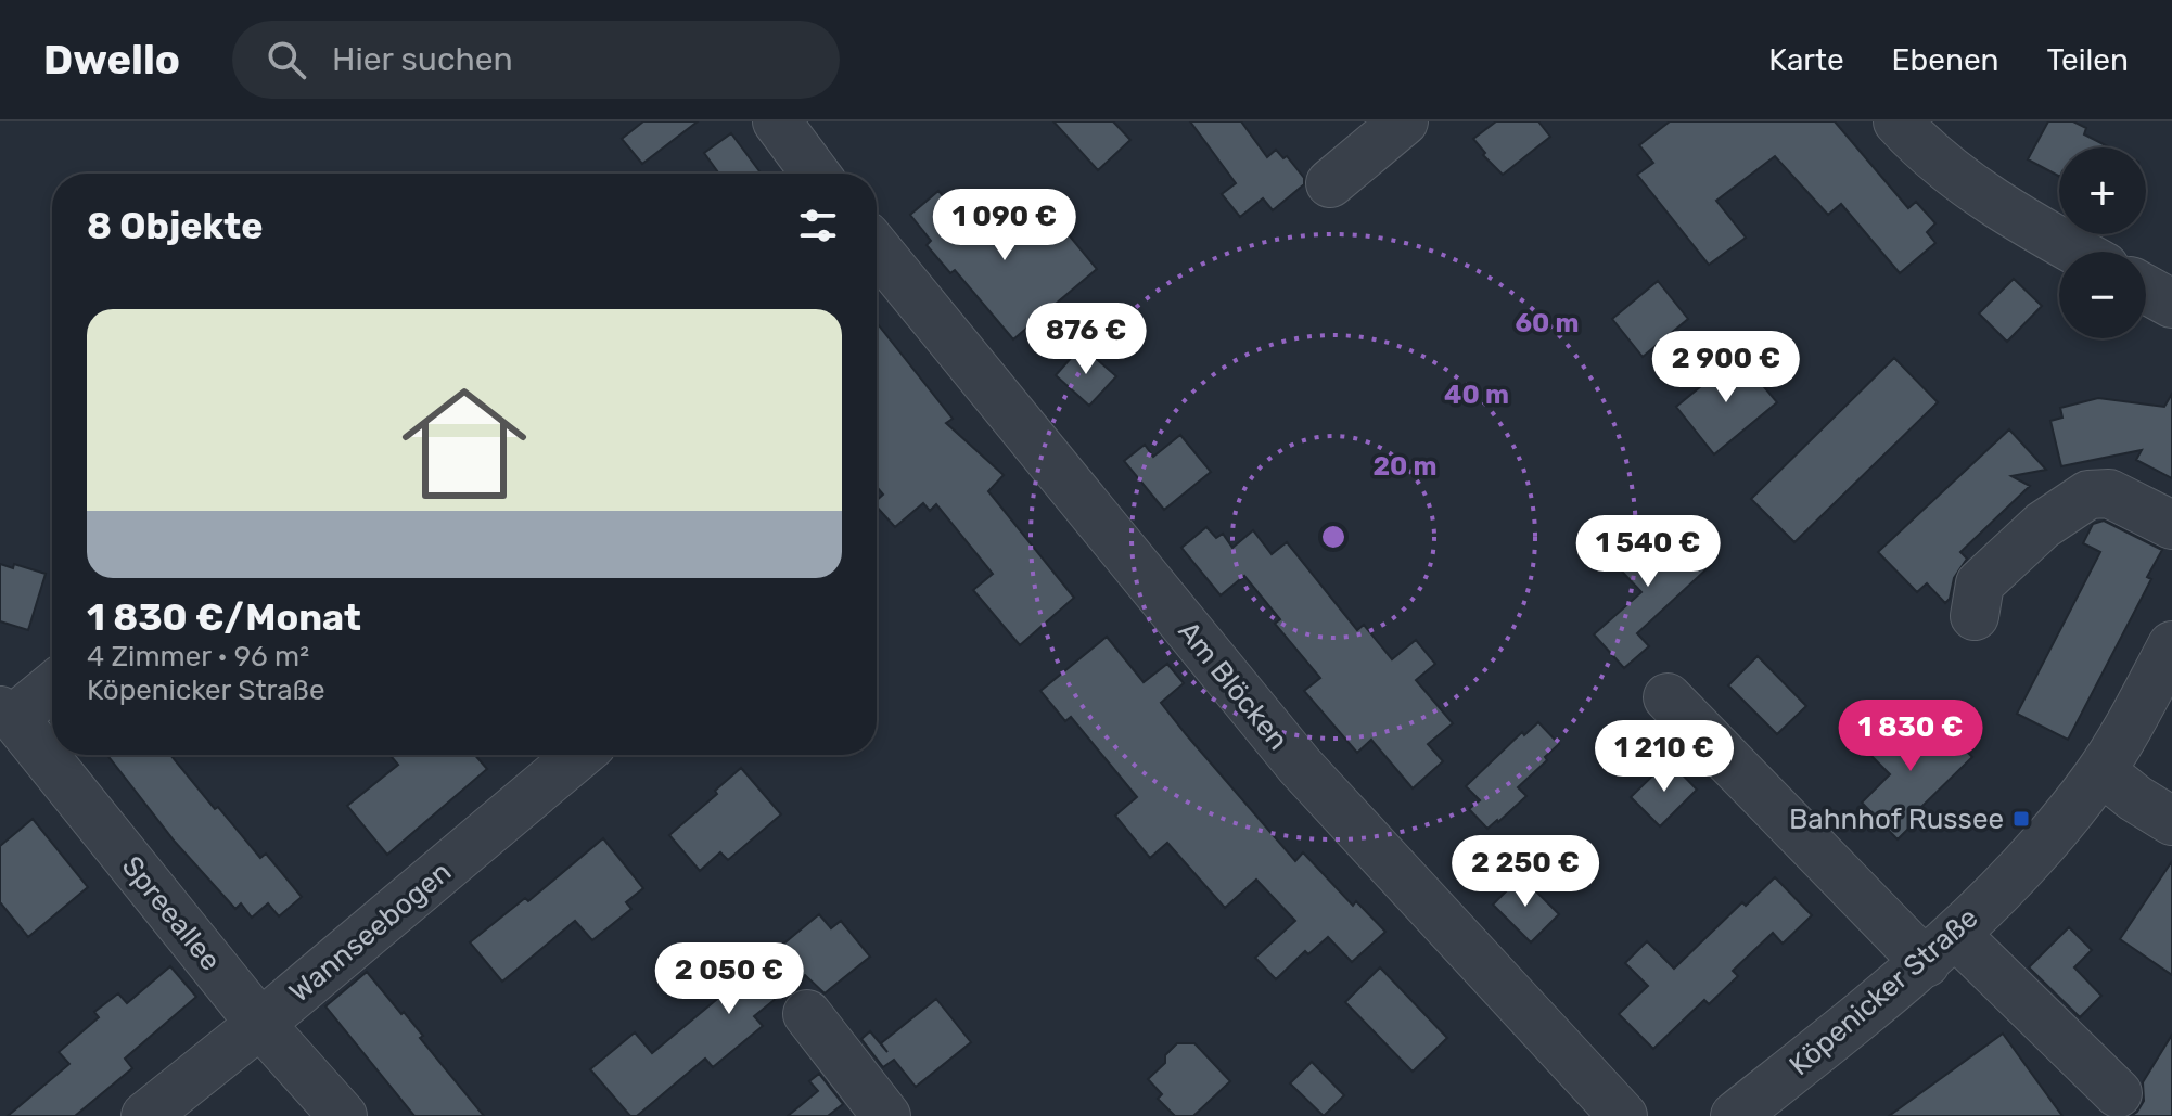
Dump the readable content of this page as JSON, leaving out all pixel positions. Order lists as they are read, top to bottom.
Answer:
{
  "streets": {
    "street": [
      "Am Blöcken",
      "Spreeallee",
      "Wannseebogen",
      "Köpenicker Straße"
    ]
  },
  "crossings": [
    ["Spreeallee", "Wannseebogen"]
  ],
  "places": {
    "transit": ["Bahnhof Russee"]
  },
  "page": {
    "header": "Dwello",
    "search": "Hier suchen",
    "nav": ["Karte", "Ebenen", "Teilen"],
    "map_buttons": ["+", "−"],
    "heading": "8 Objekte",
    "price": [
      "1 090 €",
      "876 €",
      "2 900 €",
      "1 540 €",
      "1 830 €",
      "1 210 €",
      "2 250 €",
      "2 050 €"
    ],
    "list": [
      {
        "name": "1 830 €/Monat",
        "note": "4 Zimmer · 96 m² · Köpenicker Straße"
      }
    ]
  },
  "rings": ["60 m", "40 m", "20 m"]
}
